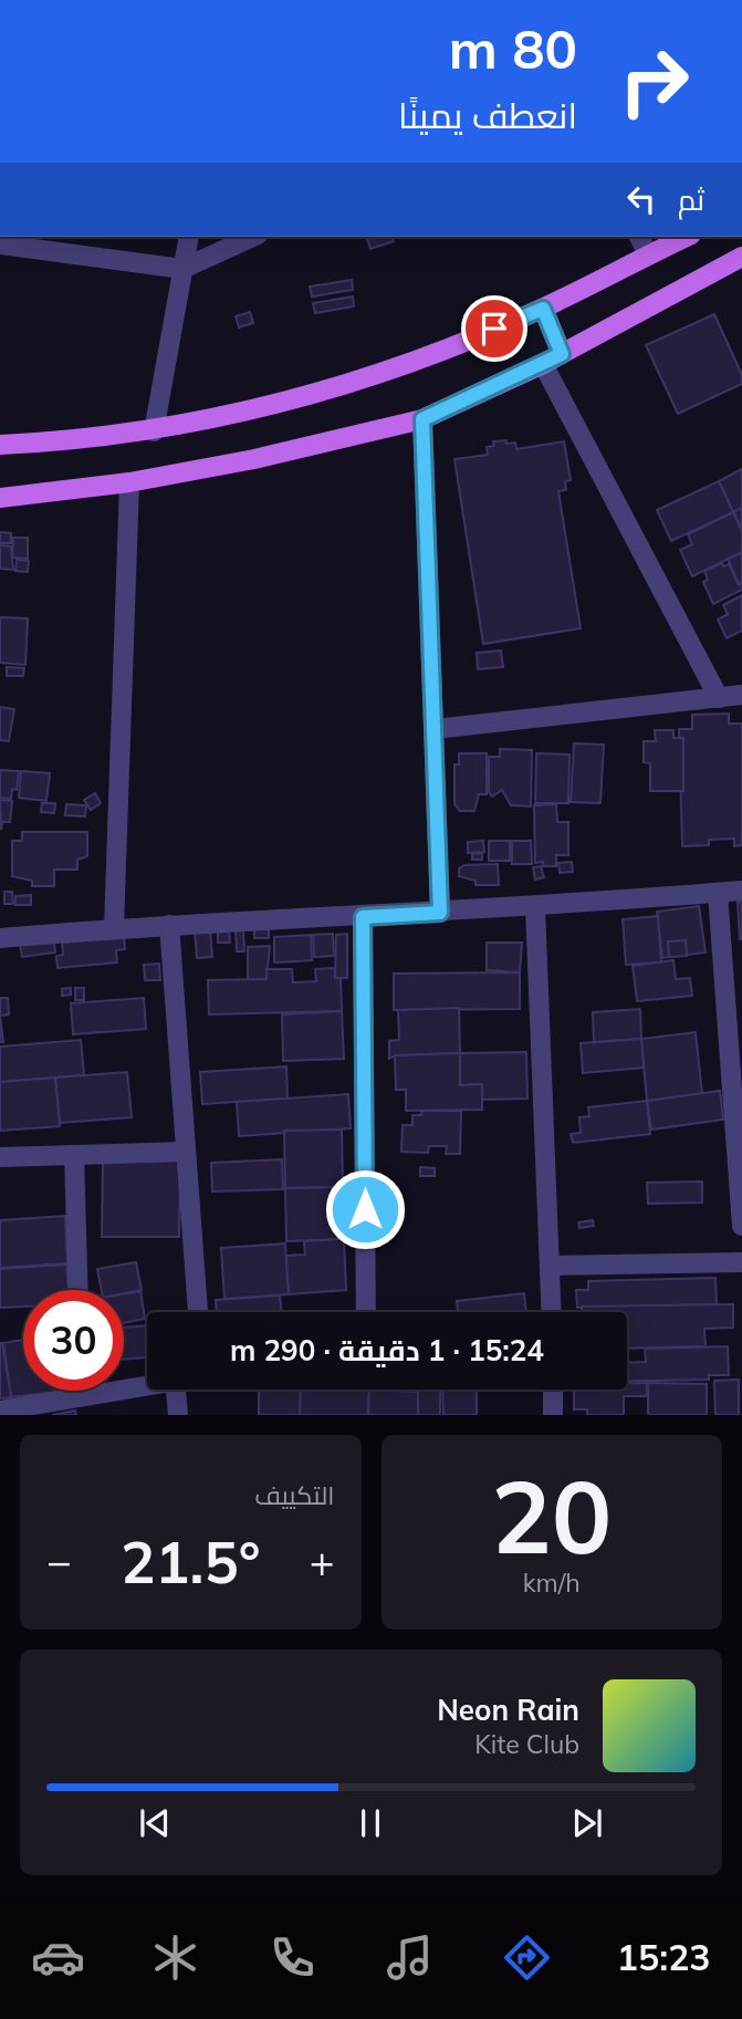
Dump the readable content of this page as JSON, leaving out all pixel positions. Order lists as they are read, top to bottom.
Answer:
{
  "page": {
    "turn": ["80 m", "انعطف يمينًا"],
    "then": "ثم",
    "limit": "30",
    "trip": "15:24 · 1 دقيقة · 290 m",
    "tile": [
      ["20", "km/h"],
      "التكييف"
    ],
    "heat": ["−", "21.5°", "+"],
    "song": ["Neon Rain", "Kite Club"],
    "tabs": "15:23"
  }
}
